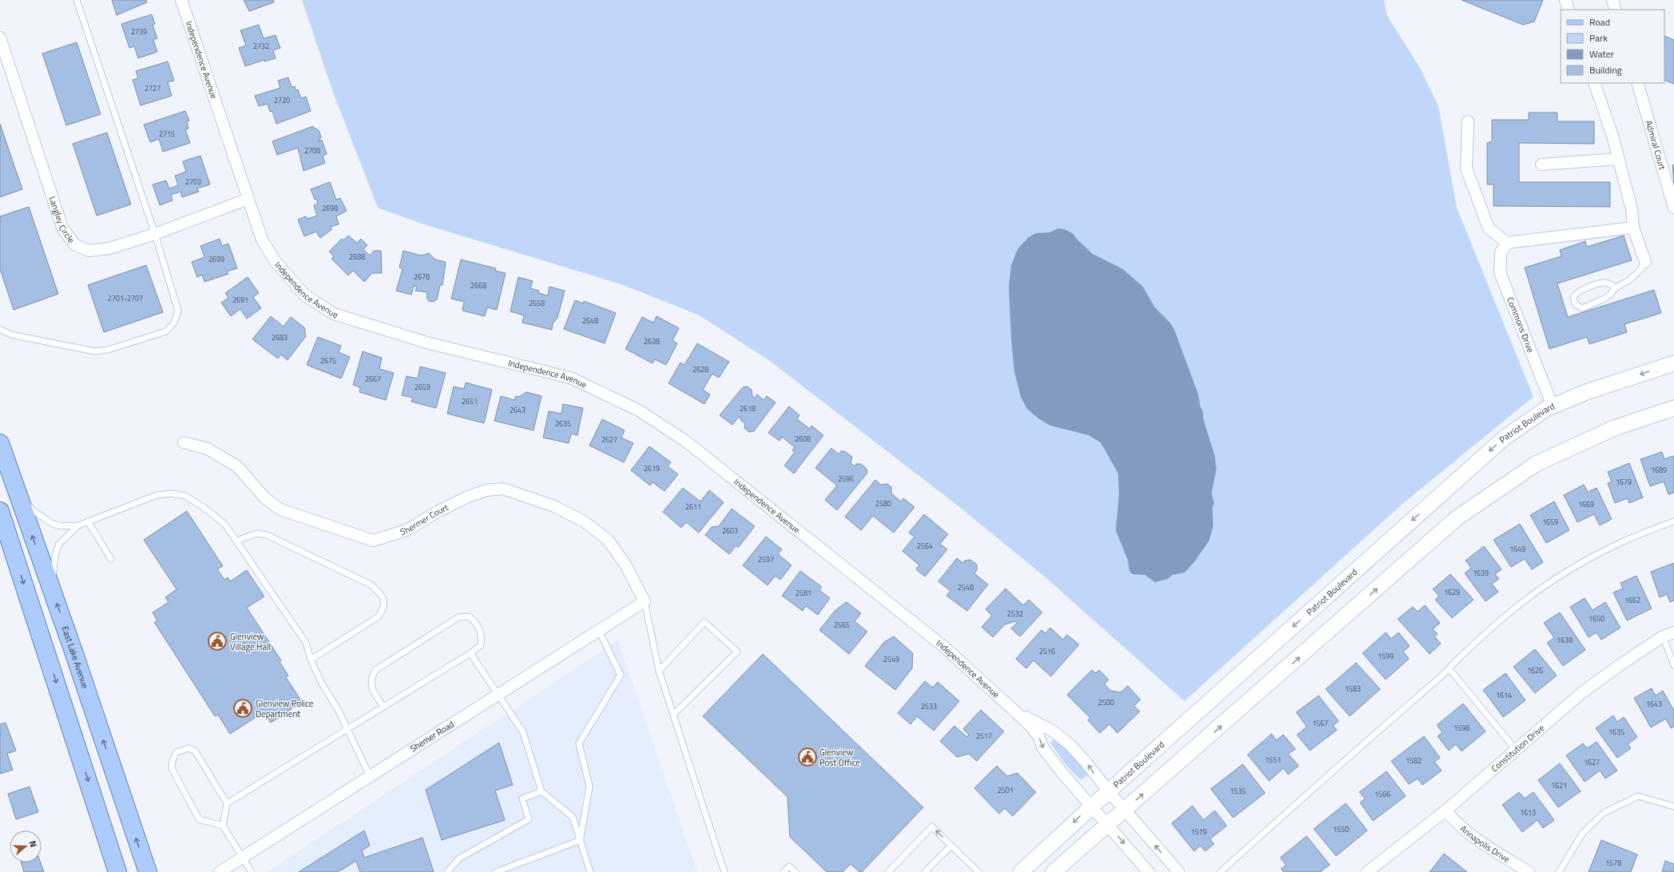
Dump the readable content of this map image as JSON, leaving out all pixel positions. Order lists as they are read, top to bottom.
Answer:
{
  "streets": {
    "main road": ["Patriot Boulevard", "East Lake Avenue"],
    "street": [
      "Independence Avenue",
      "Admiral Court",
      "Langley Circle",
      "Commons Drive",
      "Shermer Court",
      "Shemer Road",
      "Constitution Drive",
      "Annapolis Drive"
    ]
  },
  "crossings": [
    ["Independence Avenue", "Langley Circle"],
    ["Independence Avenue", "Patriot Boulevard"],
    ["Commons Drive", "Patriot Boulevard"],
    ["Shermer Court", "Shemer Road"],
    ["Constitution Drive", "Annapolis Drive"]
  ],
  "places": {
    "public building": ["Glenview Village Hall", "Glenview Police Department", "Glenview Post Office"]
  },
  "house_numbers": [
    "2739",
    "2732",
    "2727",
    "2720",
    "2715",
    "2708",
    "2703",
    "2698",
    "2688",
    "2699",
    "2678",
    "2668",
    "2701-2707",
    "2691",
    "2658",
    "2648",
    "2683",
    "2638",
    "2675",
    "2628",
    "2667",
    "2659",
    "2651",
    "2618",
    "2643",
    "2635",
    "2608",
    "2627",
    "2619",
    "1689",
    "2596",
    "1679",
    "2580",
    "1669",
    "2611",
    "1659",
    "2603",
    "2564",
    "1649",
    "2597",
    "1639",
    "2548",
    "1629",
    "2581",
    "1662",
    "2532",
    "1650",
    "2565",
    "1638",
    "2516",
    "1599",
    "2549",
    "1626",
    "1583",
    "1614",
    "2500",
    "1643",
    "2533",
    "1567",
    "1598",
    "1635",
    "2517",
    "1551",
    "1582",
    "1627",
    "1621",
    "2501",
    "1535",
    "1566",
    "1613",
    "1550",
    "1519",
    "1578"
  ],
  "legend": [
    "Road",
    "Park",
    "Water",
    "Building"
  ],
  "north": "right"
}
